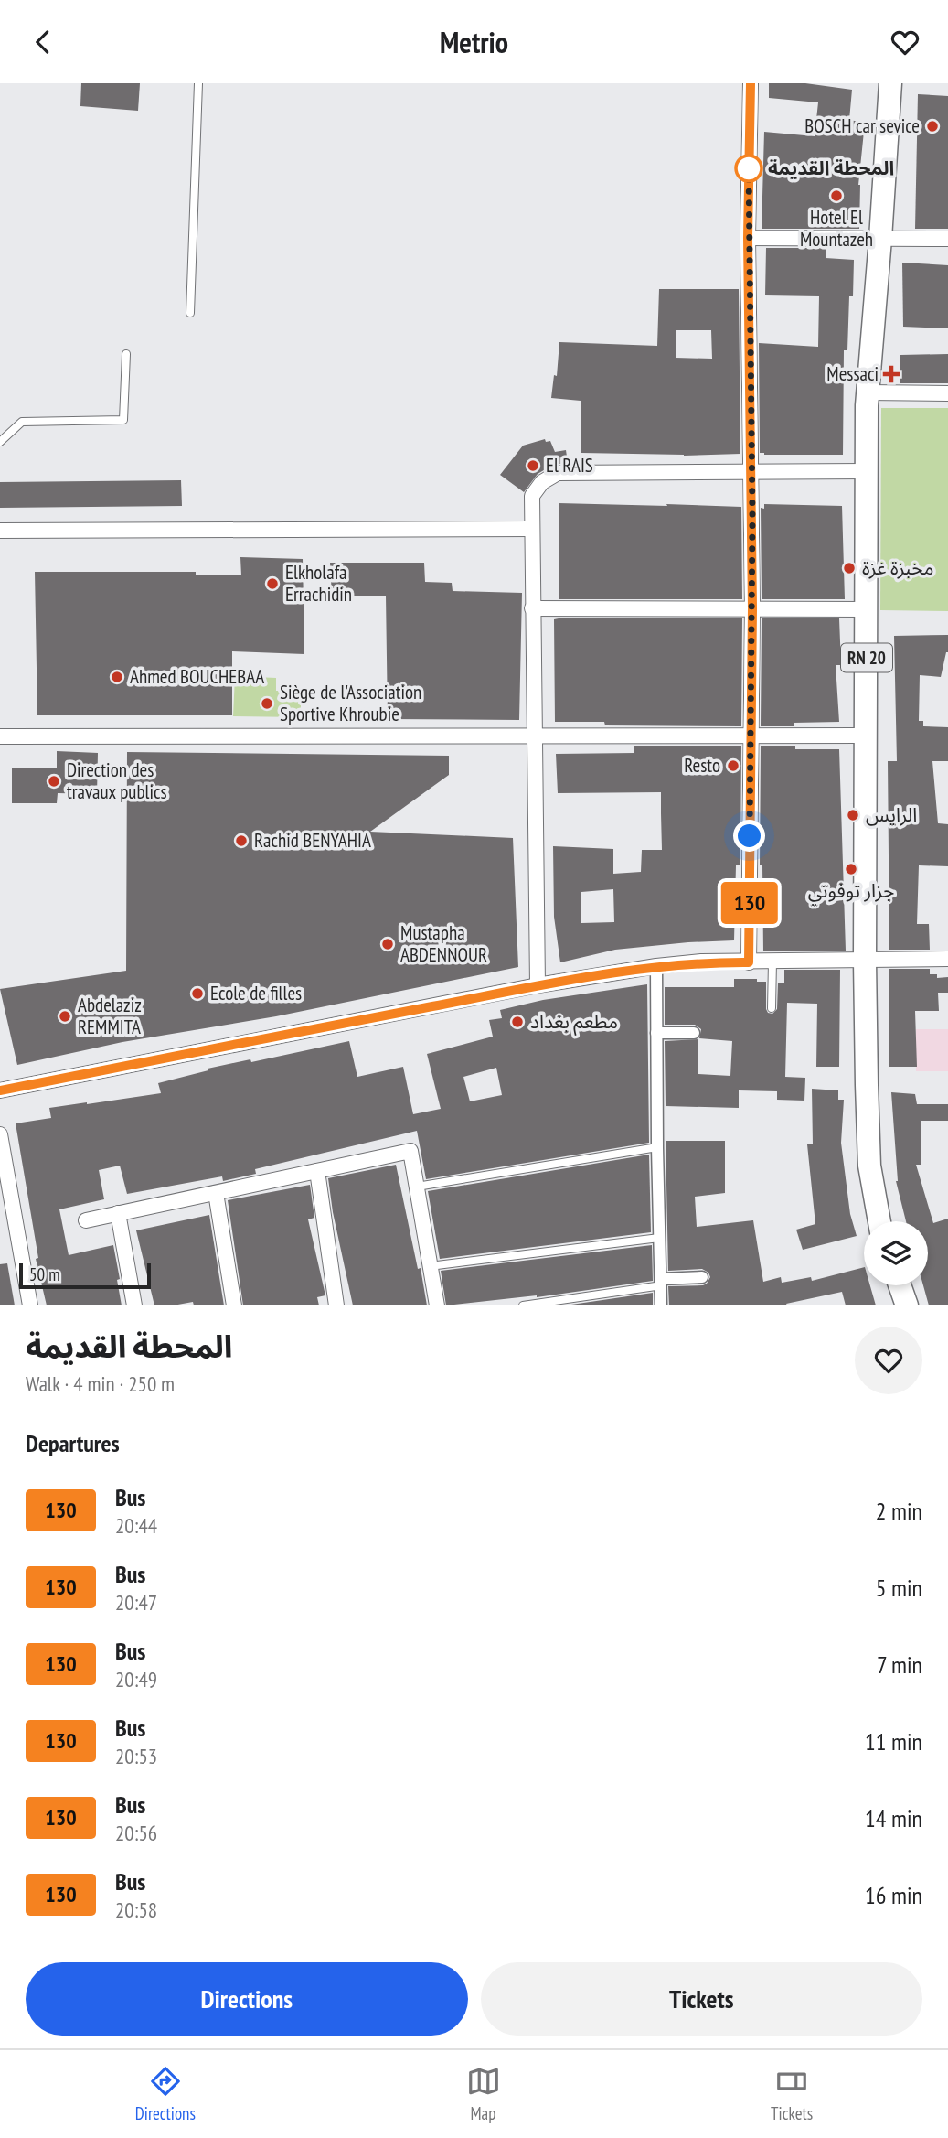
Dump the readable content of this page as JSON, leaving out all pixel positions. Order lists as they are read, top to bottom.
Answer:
{
  "streets": {
    "main road": ["RN 20"]
  },
  "places": {
    "other": [
      "BOSCH car sevice",
      "المحطة القديمة",
      "Hotel El Mountazeh",
      "El RAIS",
      "مخبزة غزة",
      "Elkholafa Errachidin",
      "Ahmed BOUCHEBAA",
      "Siège de l'Association Sportive Khroubie",
      "Resto",
      "Direction des travaux publics",
      "الرايس",
      "Rachid BENYAHIA",
      "جزار توفوتي",
      "Mustapha ABDENNOUR",
      "Ecole de filles",
      "Abdelaziz REMMITA",
      "مطعم بغداد"
    ],
    "health": ["Messaci"]
  },
  "lines": ["bus line 130"],
  "scale_bar": "50 m",
  "page": {
    "header": "Metrio",
    "on_map": "130",
    "scale": "50 m",
    "heading": [
      ["المحطة القديمة", "Walk · 4 min · 250 m"],
      "Departures"
    ],
    "list": [
      {
        "mark": "130",
        "name": "Bus",
        "note": "20:44",
        "value": "2 min"
      },
      {
        "mark": "130",
        "name": "Bus",
        "note": "20:47",
        "value": "5 min"
      },
      {
        "mark": "130",
        "name": "Bus",
        "note": "20:49",
        "value": "7 min"
      },
      {
        "mark": "130",
        "name": "Bus",
        "note": "20:53",
        "value": "11 min"
      },
      {
        "mark": "130",
        "name": "Bus",
        "note": "20:56",
        "value": "14 min"
      },
      {
        "mark": "130",
        "name": "Bus",
        "note": "20:58",
        "value": "16 min"
      }
    ],
    "buttons": ["Directions", "Tickets"],
    "tabs": ["Directions", "Map", "Tickets"]
  }
}
